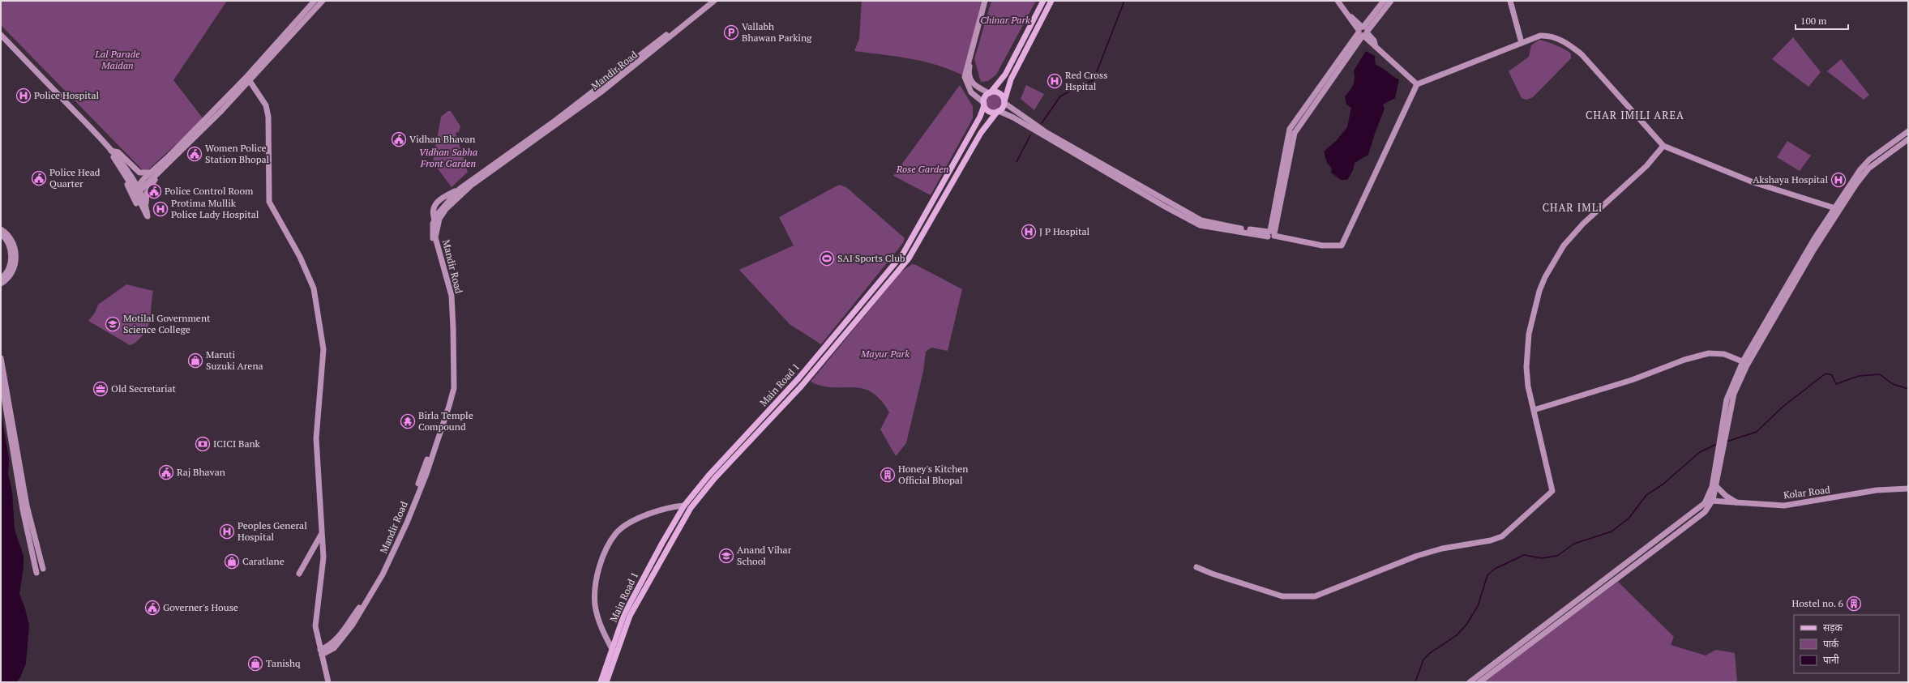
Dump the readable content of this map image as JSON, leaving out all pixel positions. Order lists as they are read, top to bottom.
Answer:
{
  "streets": {
    "main road": ["Main Road 1"],
    "street": ["Mandir Road", "Kolar Road"]
  },
  "districts": ["CHAR IMILI AREA", "CHAR IMLI"],
  "parks": [
    "Chinar Park",
    "Lal Parade Maidan",
    "Vidhan Sabha Front Garden",
    "Rose Garden",
    "Mayur Park"
  ],
  "places": {
    "parking": ["Vallabh Bhawan Parking"],
    "hospital": [
      "Red Cross Hspital",
      "Police Hospital",
      "Akshaya Hospital",
      "Protima Mullik Police Lady Hospital",
      "J P Hospital",
      "Peoples General Hospital"
    ],
    "public building": [
      "Vidhan Bhavan",
      "Women Police Station Bhopal",
      "Police Head Quarter",
      "Police Control Room",
      "Raj Bhavan",
      "Governer's House"
    ],
    "sports": ["SAI Sports Club"],
    "school or university": ["Motilal Government Science College", "Anand Vihar School"],
    "shop": ["Maruti Suzuki Arena", "Caratlane", "Tanishq"],
    "office": ["Old Secretariat"],
    "temple": ["Birla Temple Compound"],
    "bank": ["ICICI Bank"],
    "building": ["Honey's Kitchen Official Bhopal", "Hostel no. 6"]
  },
  "legend": ["सड़क", "पार्क", "पानी"],
  "scale_bar": "100 m"
}
